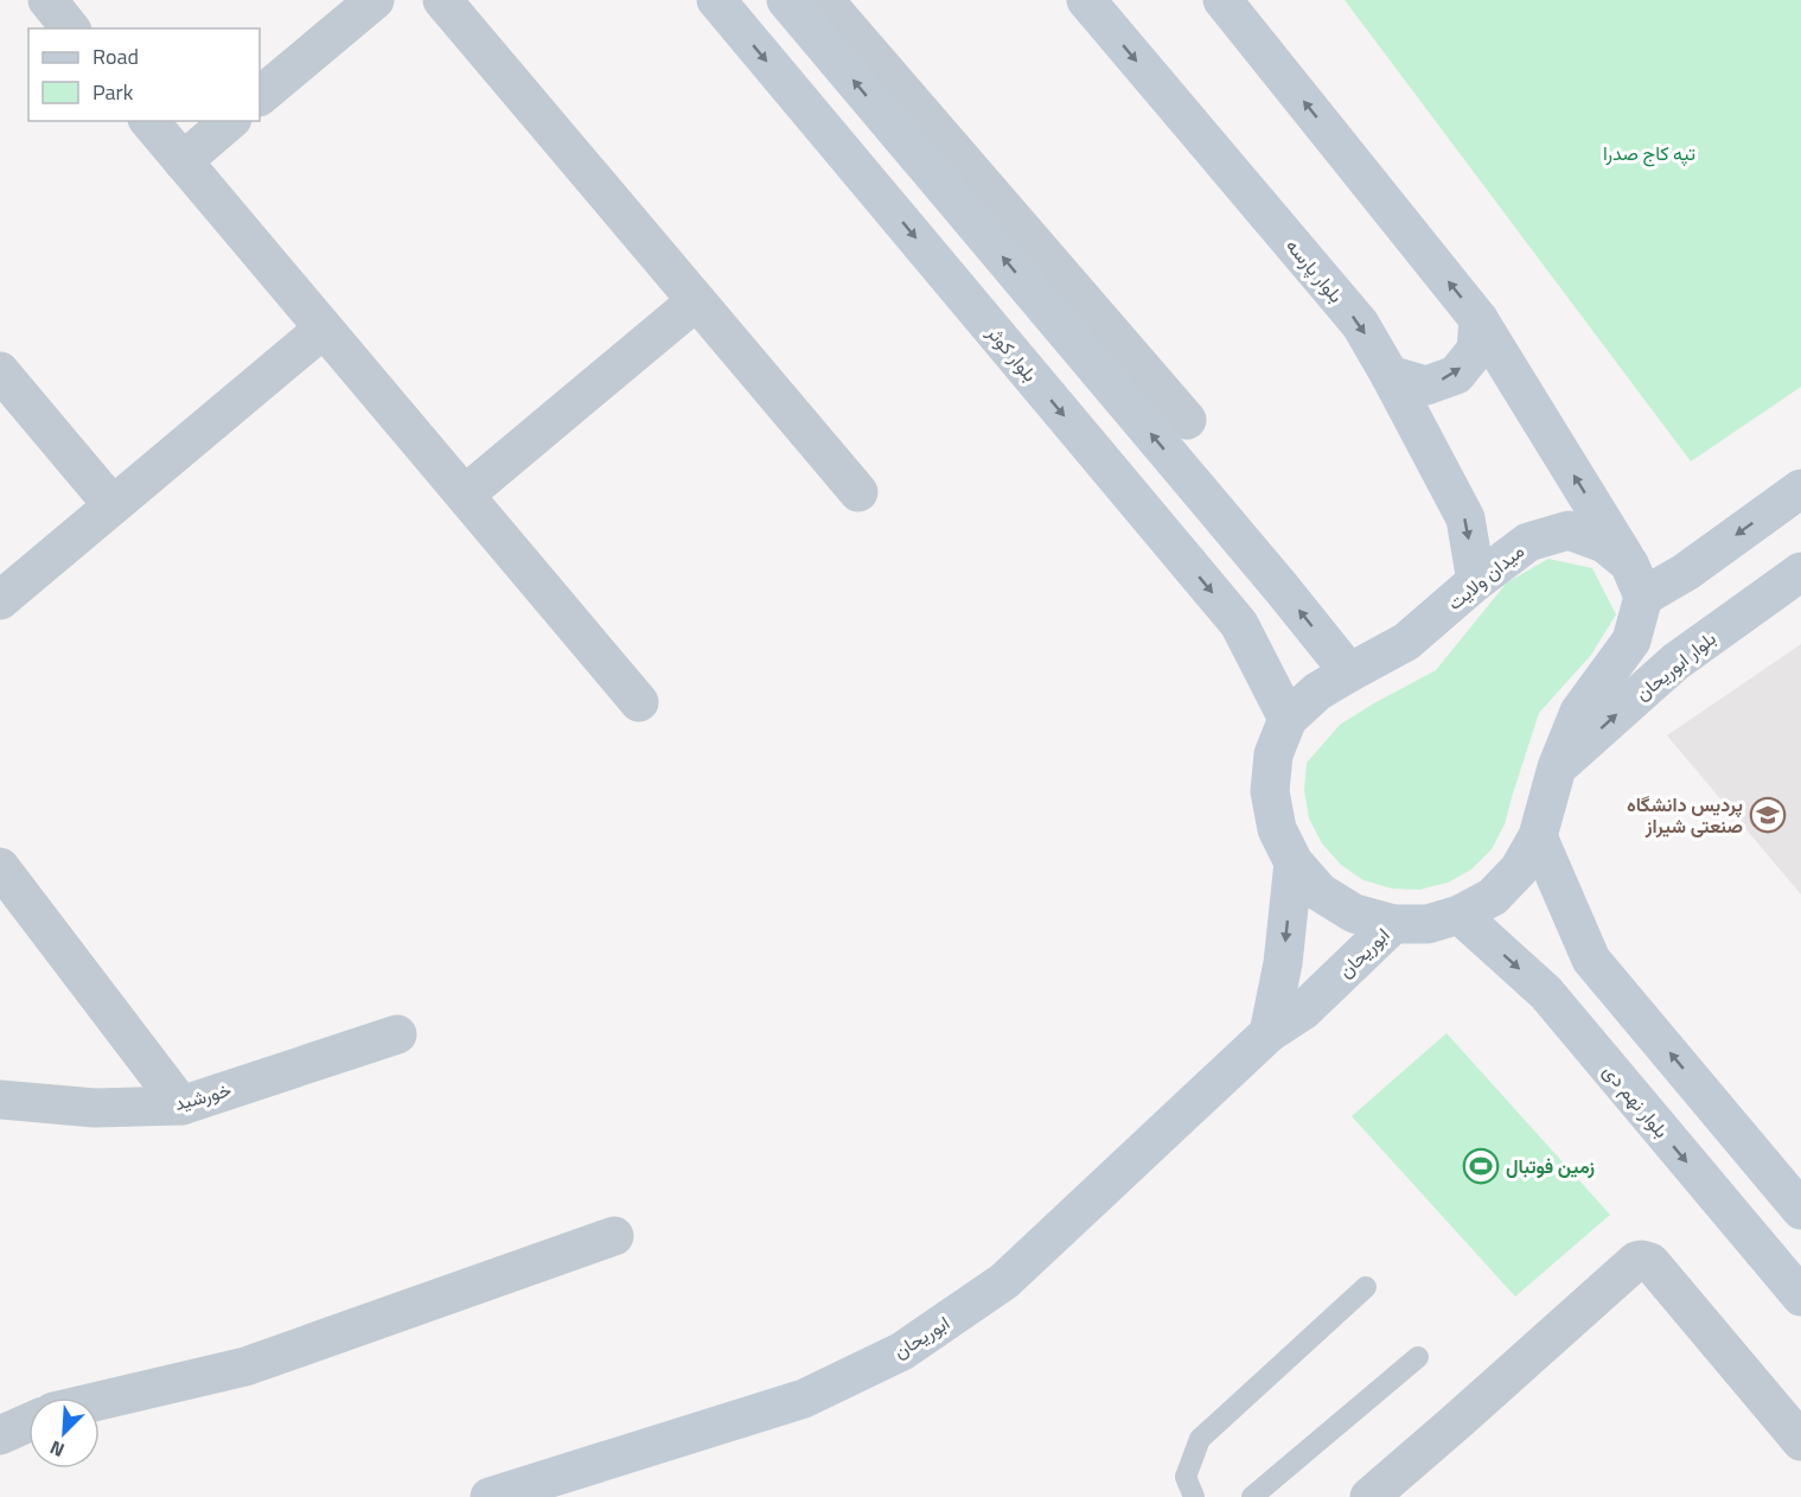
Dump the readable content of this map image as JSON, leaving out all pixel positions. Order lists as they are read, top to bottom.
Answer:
{
  "streets": {
    "main road": [
      "بلوار پارسه",
      "بلوار کوثر",
      "میدان ولایت",
      "بلوار ابوریحان",
      "ابوریحان",
      "بلوار نهم دی"
    ],
    "street": ["خورشید"]
  },
  "crossings": [
    ["بلوار پارسه", "میدان ولایت"],
    ["بلوار کوثر", "میدان ولایت"],
    ["میدان ولایت", "بلوار ابوریحان"],
    ["میدان ولایت", "ابوریحان"],
    ["میدان ولایت", "بلوار نهم دی"]
  ],
  "parks": ["تپه کاج صدرا"],
  "places": {
    "school or university": ["پردیس دانشگاه صنعتی شیراز"],
    "sports": ["زمین فوتبال"]
  },
  "legend": ["Road", "Park"],
  "north": "bottom left"
}
